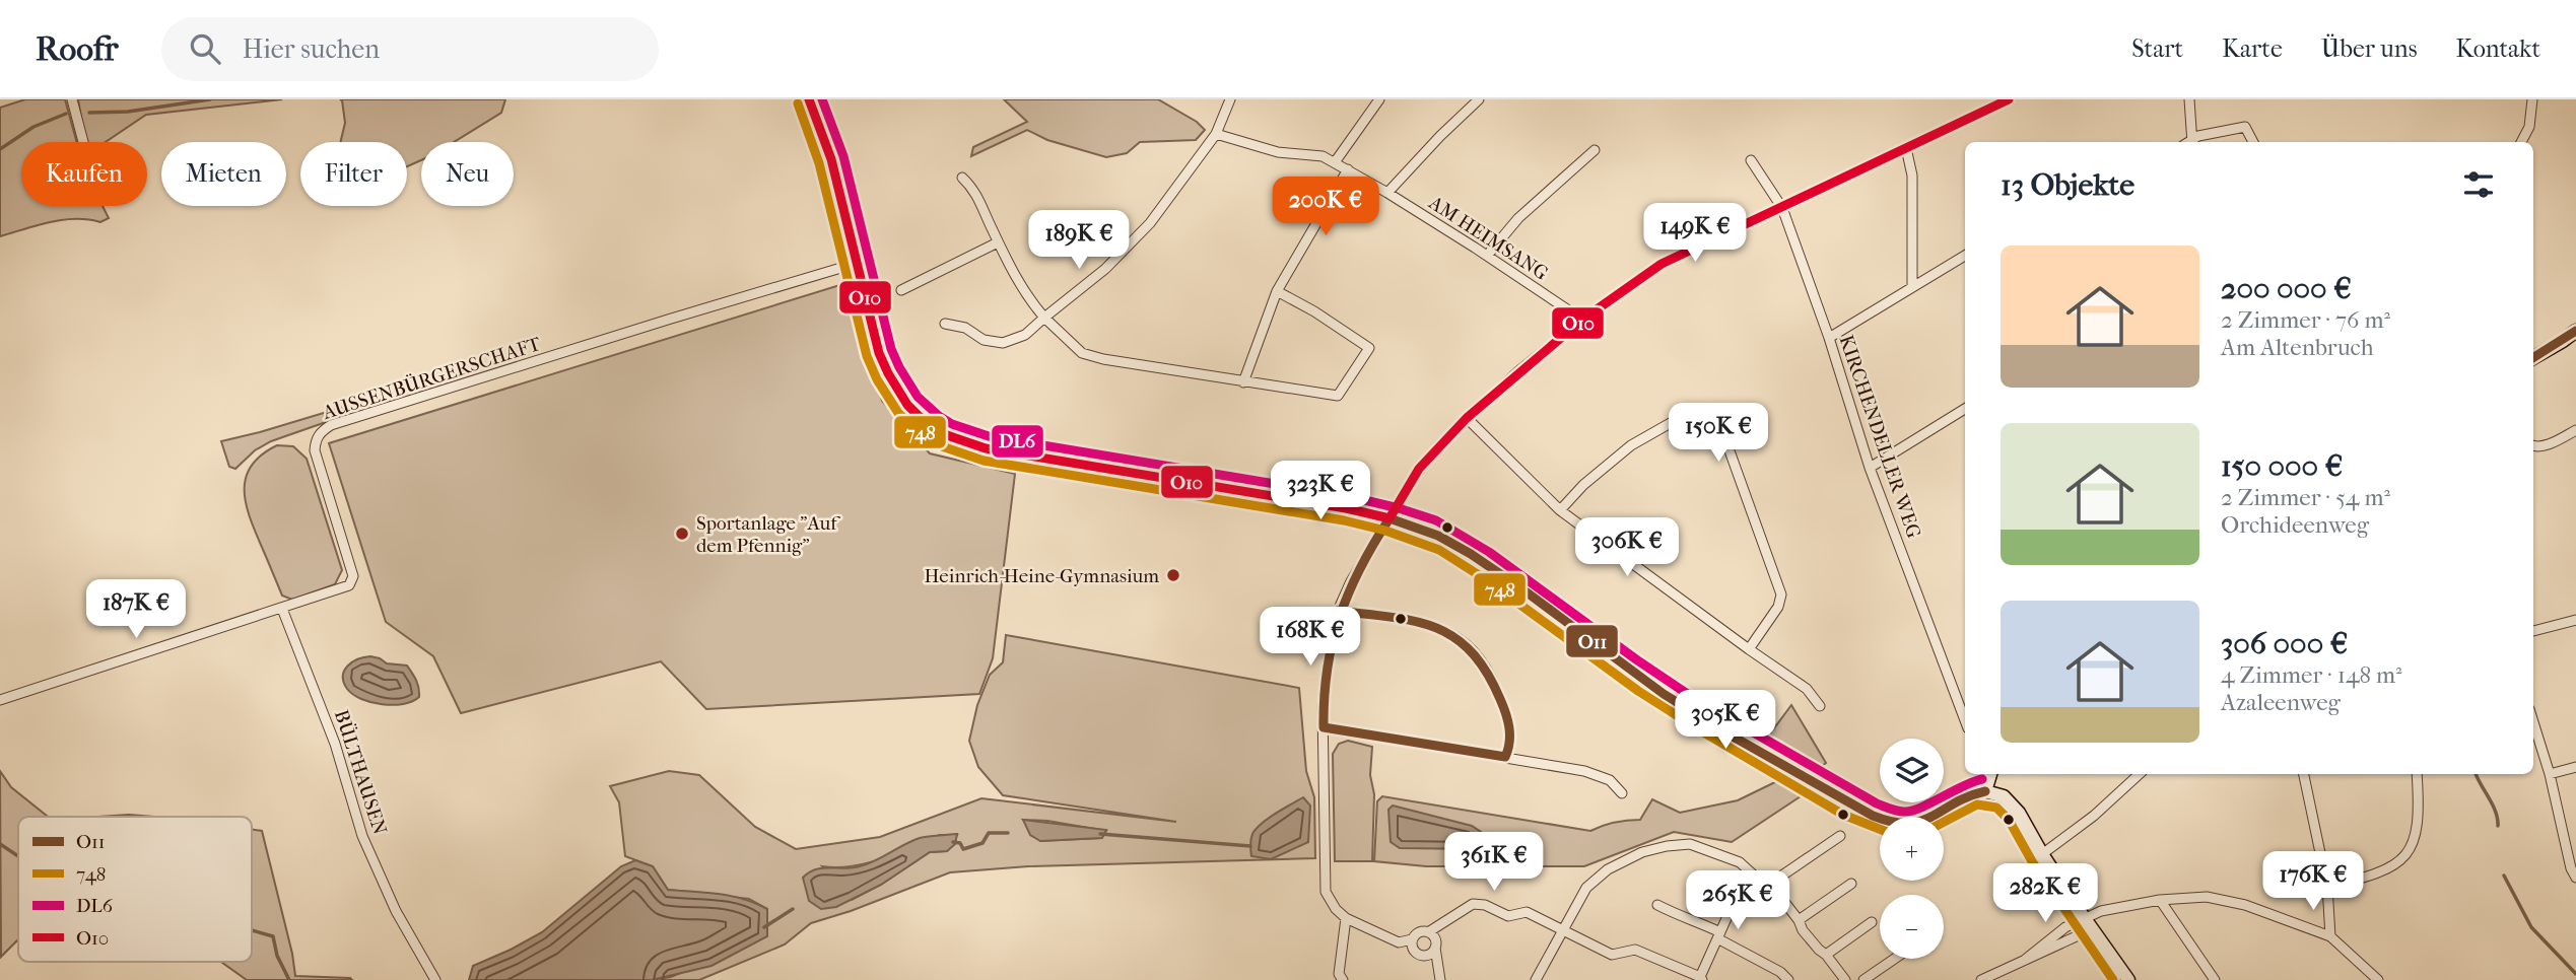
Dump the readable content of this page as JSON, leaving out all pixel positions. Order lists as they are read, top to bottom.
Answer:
{
  "streets": {
    "street": [
      "AM HEIMSANG",
      "AUSSENBÜRGERSCHAFT",
      "KIRCHENDELLER WEG",
      "BÜLTHAUSEN"
    ]
  },
  "crossings": [
    ["AUSSENBÜRGERSCHAFT", "BÜLTHAUSEN"]
  ],
  "places": ["Sportanlage \"Auf dem Pfennig\"", "Heinrich-Heine-Gymnasium"],
  "lines": [
    "transit line DL6",
    "transit line O10",
    "transit line 748",
    "transit line O11"
  ],
  "legend": [
    "O11",
    "748",
    "DL6",
    "O10"
  ],
  "page": {
    "header": "Roofr",
    "search": "Hier suchen",
    "nav": [
      "Start",
      "Karte",
      "Über uns",
      "Kontakt"
    ],
    "chip": [
      "Kaufen",
      "Mieten",
      "Filter",
      "Neu"
    ],
    "heading": "13 Objekte",
    "price": [
      "200K €",
      "149K €",
      "189K €",
      "150K €",
      "323K €",
      "306K €",
      "187K €",
      "168K €",
      "305K €",
      "361K €",
      "176K €",
      "282K €",
      "265K €"
    ],
    "list": [
      {
        "name": "200 000 €",
        "note": "2 Zimmer · 76 m² · Am Altenbruch"
      },
      {
        "name": "150 000 €",
        "note": "2 Zimmer · 54 m² · Orchideenweg"
      },
      {
        "name": "306 000 €",
        "note": "4 Zimmer · 148 m² · Azaleenweg"
      }
    ],
    "map_buttons": ["+", "−"]
  }
}
